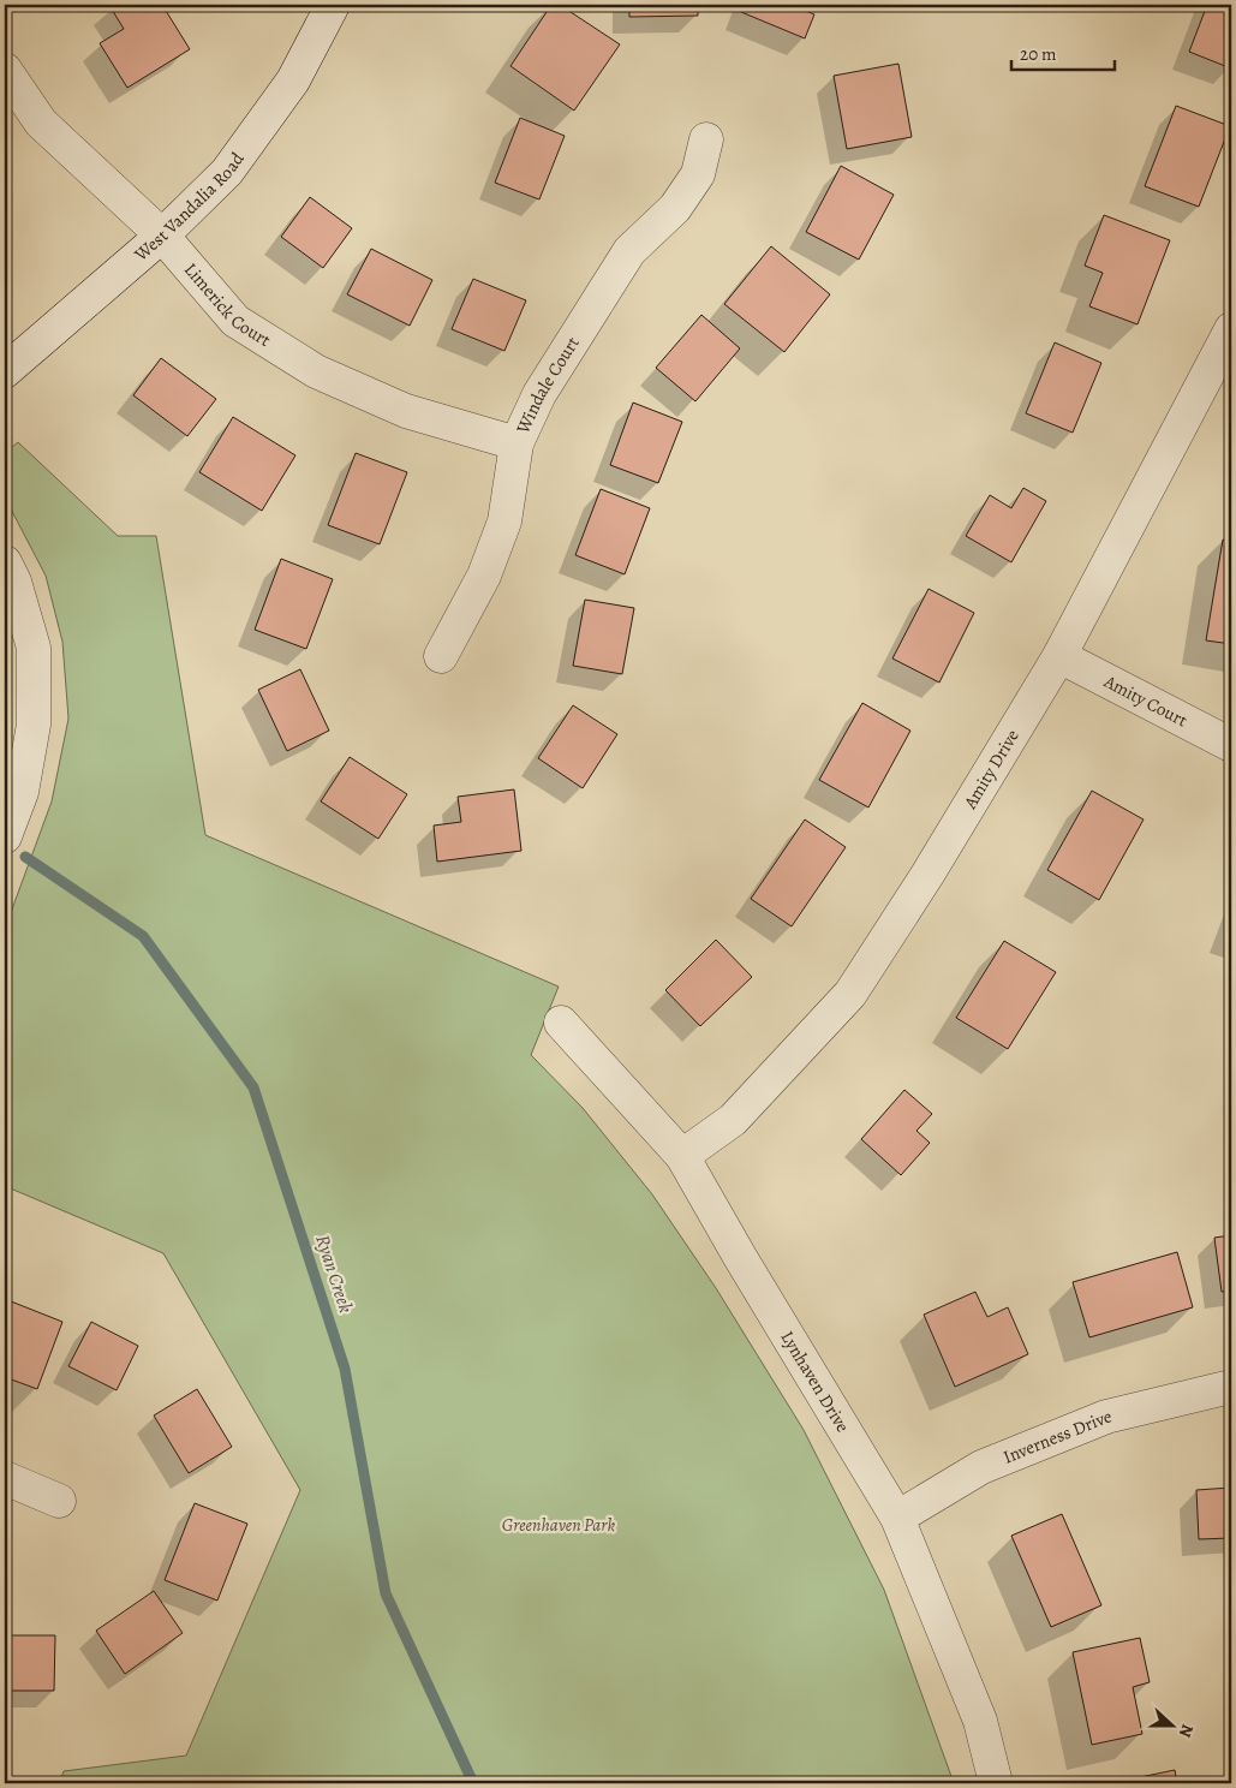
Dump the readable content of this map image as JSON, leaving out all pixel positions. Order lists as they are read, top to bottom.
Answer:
{
  "streets": {
    "street": [
      "West Vandalia Road",
      "Limerick Court",
      "Windale Court",
      "Amity Court",
      "Amity Drive",
      "Lynhaven Drive",
      "Inverness Drive"
    ]
  },
  "crossings": [
    ["West Vandalia Road", "Limerick Court"],
    ["Limerick Court", "Windale Court"],
    ["Amity Court", "Amity Drive"],
    ["Amity Drive", "Lynhaven Drive"],
    ["Lynhaven Drive", "Inverness Drive"]
  ],
  "water": ["Ryan Creek"],
  "parks": ["Greenhaven Park"],
  "scale_bar": "20 m",
  "north": "right"
}
